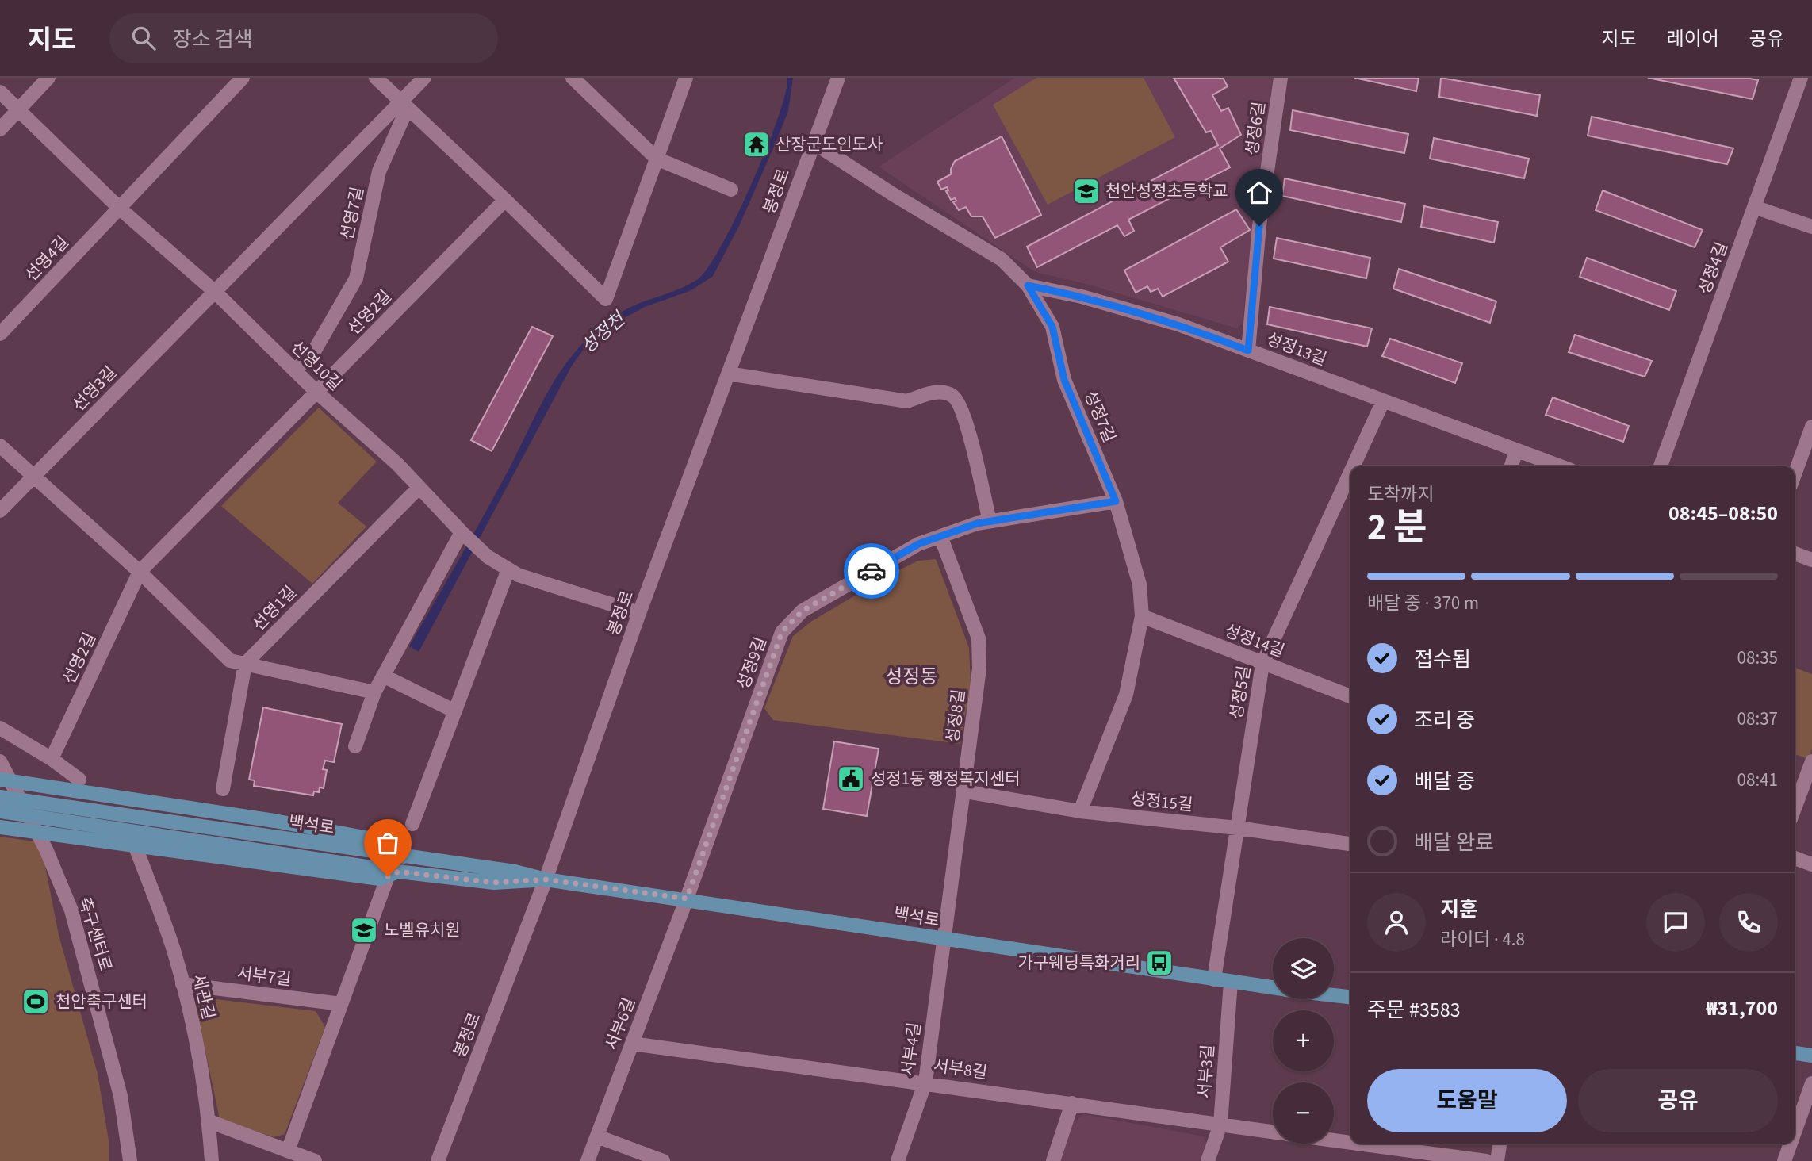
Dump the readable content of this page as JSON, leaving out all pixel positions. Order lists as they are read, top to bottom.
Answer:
{
  "streets": {
    "main road": ["백석로"],
    "street": [
      "성정6길",
      "봉정로",
      "선영7길",
      "선영4길",
      "성정4길",
      "선영2길",
      "성정13길",
      "선영10길",
      "선영3길",
      "성정7길",
      "선영1길",
      "성정14길",
      "성정9길",
      "성정5길",
      "성정8길",
      "성정15길",
      "축구센터로",
      "서부7길",
      "세관길",
      "서부6길",
      "서부4길",
      "서부8길",
      "서부3길"
    ]
  },
  "crossings": [
    ["성정6길", "성정13길"],
    ["봉정로", "선영10길"],
    ["봉정로", "성정7길"],
    ["봉정로", "백석로"],
    ["선영7길", "선영10길"],
    ["선영7길", "선영3길"],
    ["선영4길", "선영10길"],
    ["선영2길", "선영10길"],
    ["성정13길", "성정7길"],
    ["성정13길", "성정5길"],
    ["선영10길", "선영3길"],
    ["선영10길", "선영1길"],
    ["성정7길", "성정14길"],
    ["성정7길", "성정9길"],
    ["성정7길", "성정15길"],
    ["성정14길", "성정5길"],
    ["성정9길", "성정8길"],
    ["성정9길", "백석로"],
    ["성정9길", "서부6길"],
    ["성정5길", "성정15길"],
    ["성정5길", "백석로"],
    ["성정8길", "성정15길"],
    ["성정8길", "백석로"],
    ["성정8길", "서부4길"],
    ["백석로", "서부6길"],
    ["백석로", "서부4길"],
    ["백석로", "서부3길"],
    ["서부7길", "세관길"],
    ["서부6길", "서부8길"],
    ["서부4길", "서부8길"],
    ["서부8길", "서부3길"]
  ],
  "districts": ["성정동"],
  "water": ["성정천"],
  "places": {
    "temple": ["산장군도인도사"],
    "school or university": ["천안성정초등학교", "노벨유치원"],
    "public building": ["성정1동 행정복지센터"],
    "bus stop": ["가구웨딩특화거리"],
    "sports": ["천안축구센터"]
  },
  "page": {
    "header": "지도",
    "search": "장소 검색",
    "nav": ["지도", "레이어", "공유"],
    "heading": ["2 분", "도착까지", "08:45–08:50"],
    "panel": [
      "지훈",
      "라이더 · 4.8",
      "주문 #3583",
      "₩31,700"
    ],
    "bar": "배달 중 · 370 m",
    "list": [
      ["접수됨", "08:35"],
      ["조리 중", "08:37"],
      ["배달 중", "08:41"],
      "배달 완료"
    ],
    "map_buttons": ["+", "−"],
    "buttons": ["도움말", "공유"]
  }
}
